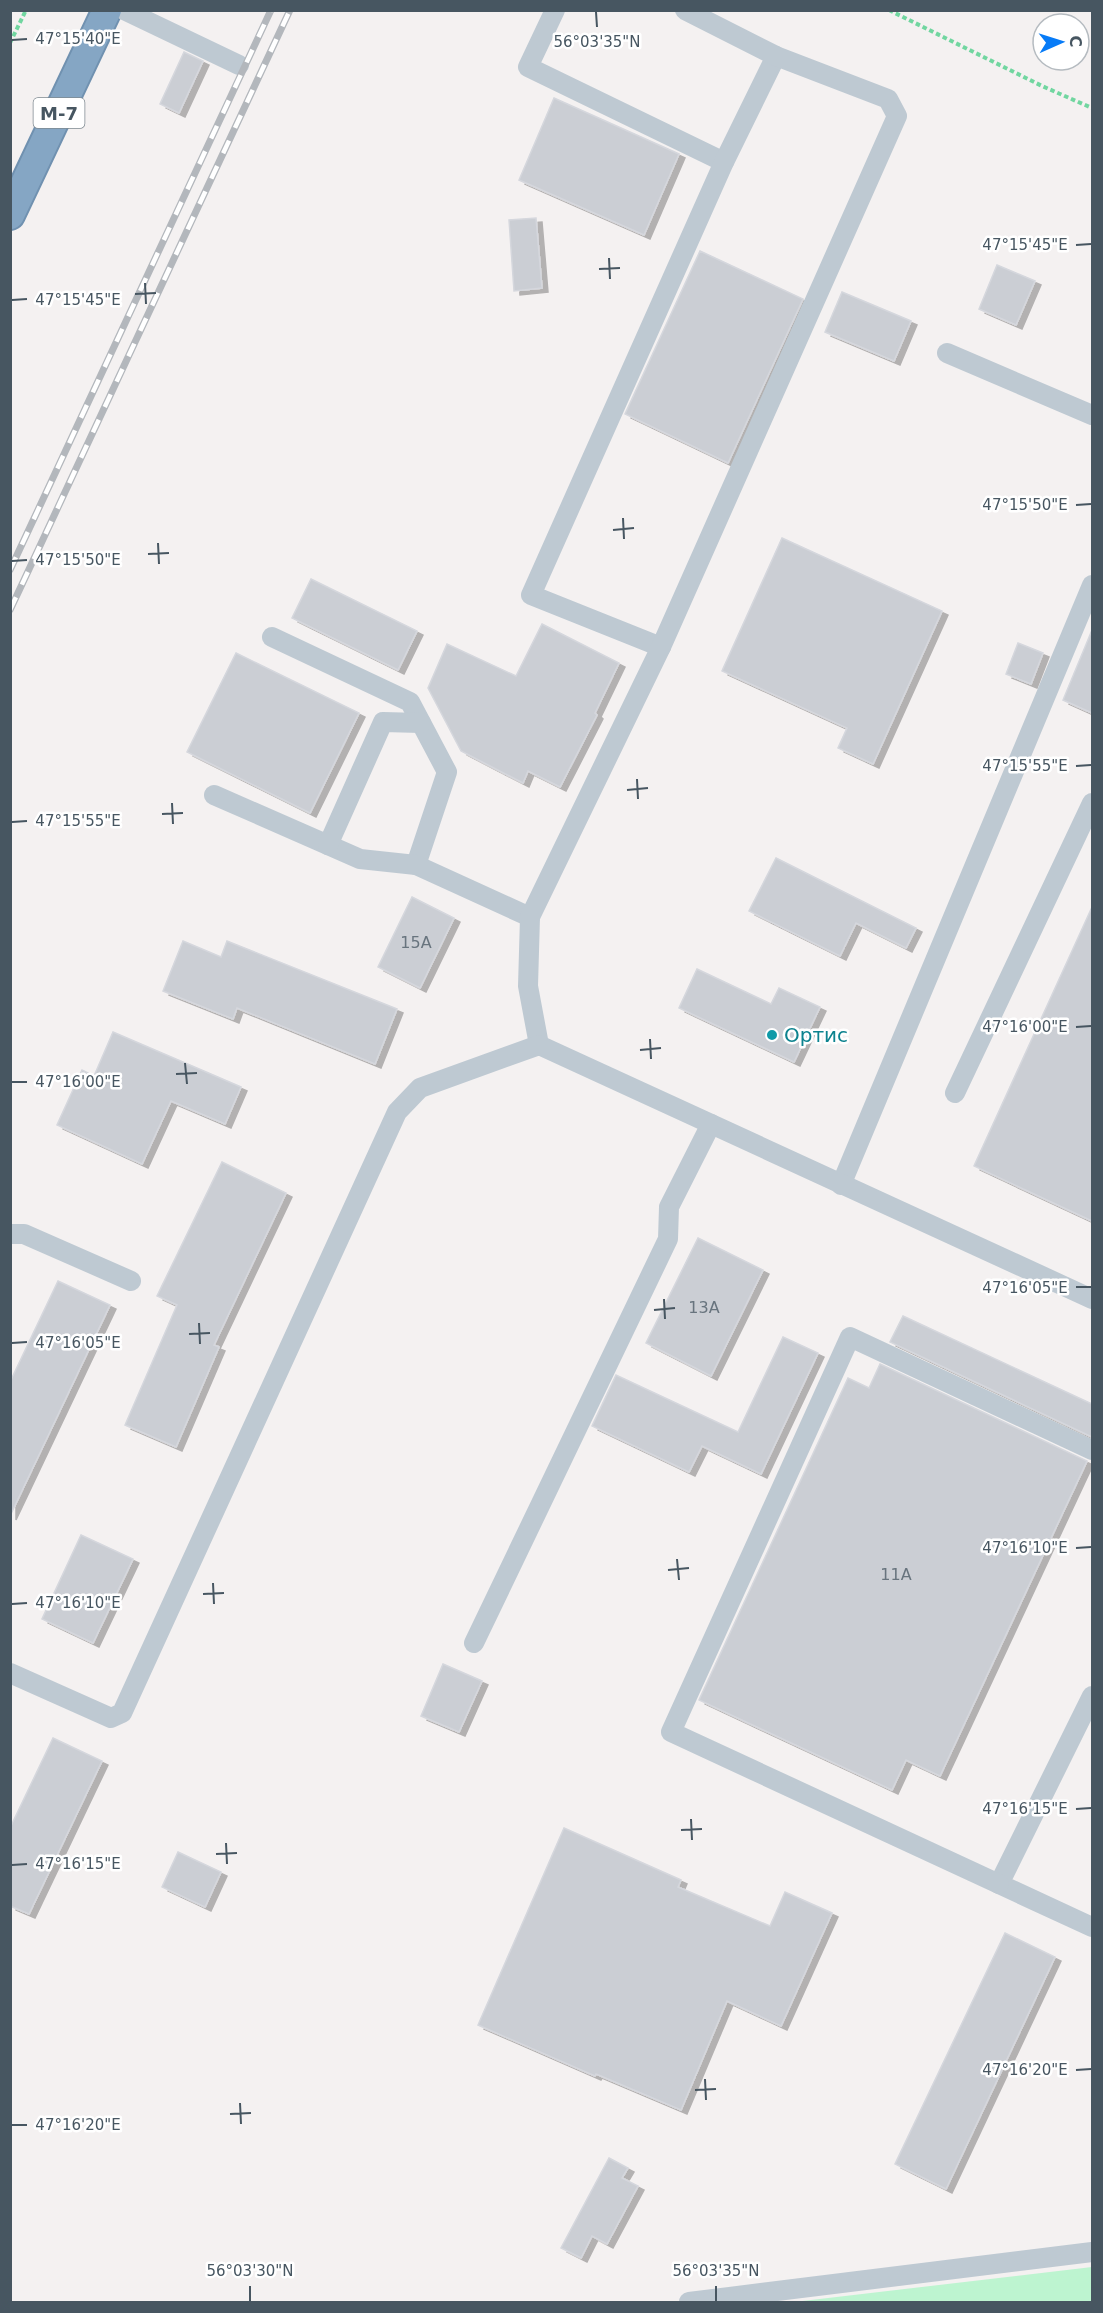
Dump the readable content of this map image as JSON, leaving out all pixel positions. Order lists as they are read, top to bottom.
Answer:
{
  "streets": {
    "highway": ["М-7"]
  },
  "places": ["Ортис"],
  "house_numbers": ["15А", "13А", "11А"],
  "north": "right",
  "coordinates": [
    "47°15'40\"E",
    "56°03'35\"N",
    "47°15'45\"E",
    "47°15'50\"E",
    "47°15'55\"E",
    "47°16'00\"E",
    "47°16'05\"E",
    "47°16'10\"E",
    "47°16'15\"E",
    "47°16'20\"E",
    "56°03'30\"N"
  ]
}
